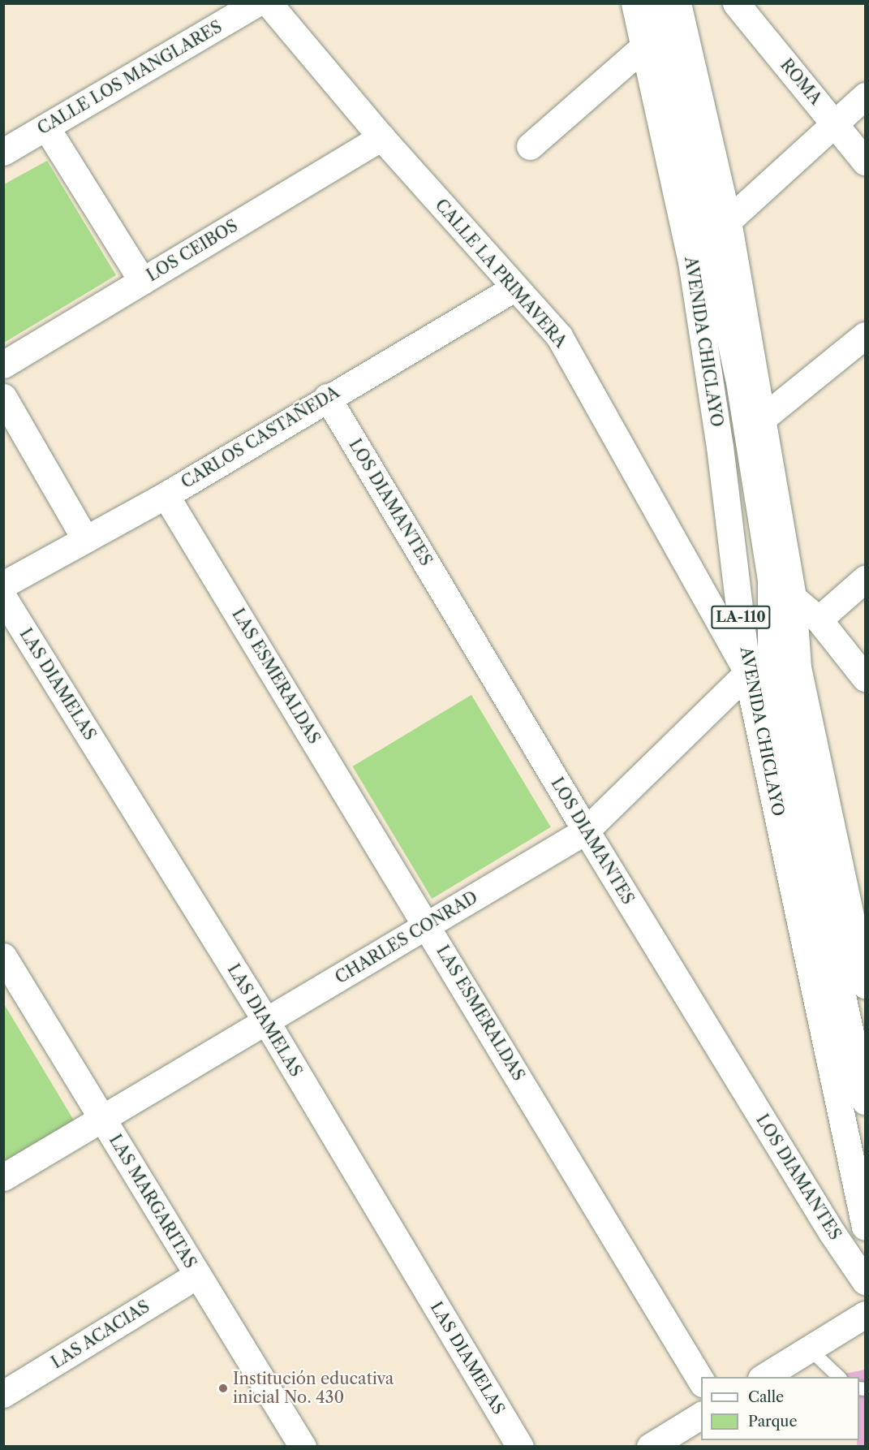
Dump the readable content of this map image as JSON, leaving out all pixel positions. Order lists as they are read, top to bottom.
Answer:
{
  "streets": {
    "street": [
      "CALLE LOS MANGLARES",
      "ROMA",
      "LOS CEIBOS",
      "CALLE LA PRIMAVERA",
      "AVENIDA CHICLAYO",
      "CARLOS CASTAÑEDA",
      "LOS DIAMANTES",
      "LA-110",
      "LAS ESMERALDAS",
      "LAS DIAMELAS",
      "CHARLES CONRAD",
      "LAS MARGARITAS",
      "LAS ACACIAS"
    ]
  },
  "crossings": [
    ["LOS CEIBOS", "CALLE LA PRIMAVERA"],
    ["CALLE LA PRIMAVERA", "AVENIDA CHICLAYO"],
    ["CALLE LA PRIMAVERA", "CARLOS CASTAÑEDA"],
    ["CALLE LA PRIMAVERA", "CHARLES CONRAD"],
    ["AVENIDA CHICLAYO", "CHARLES CONRAD"],
    ["CARLOS CASTAÑEDA", "LOS DIAMANTES"],
    ["CARLOS CASTAÑEDA", "LAS ESMERALDAS"],
    ["LOS DIAMANTES", "CHARLES CONRAD"],
    ["LAS ESMERALDAS", "CHARLES CONRAD"],
    ["LAS DIAMELAS", "CHARLES CONRAD"],
    ["CHARLES CONRAD", "LAS MARGARITAS"],
    ["LAS MARGARITAS", "LAS ACACIAS"]
  ],
  "places": ["Institución educativa inicial No. 430"],
  "legend": ["Calle", "Parque"]
}
